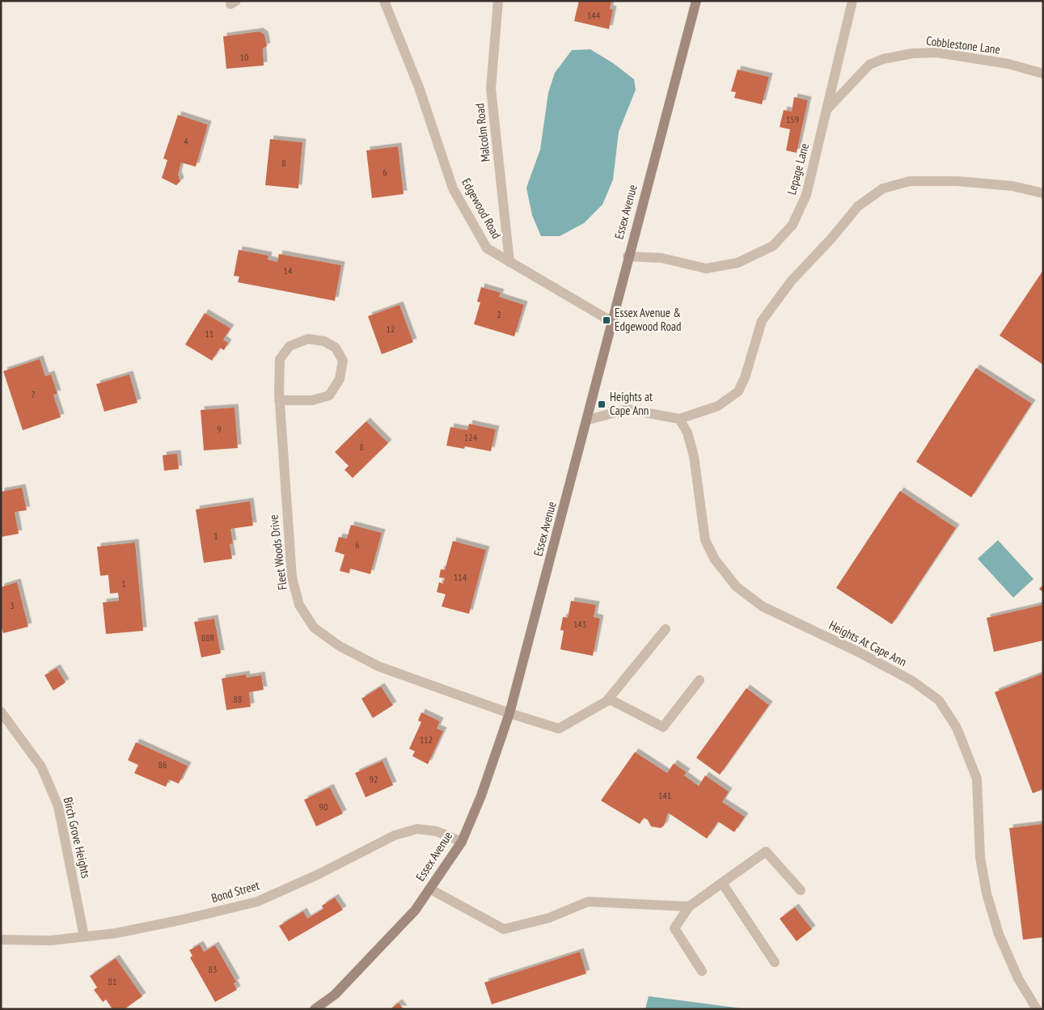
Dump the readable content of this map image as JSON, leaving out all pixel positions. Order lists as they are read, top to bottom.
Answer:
{
  "streets": {
    "street": [
      "Cobblestone Lane",
      "Malcolm Road",
      "Lepage Lane",
      "Edgewood Road",
      "Essex Avenue",
      "Fleet Woods Drive",
      "Heights At Cape Ann",
      "Birch Grove Heights",
      "Bond Street"
    ]
  },
  "crossings": [
    ["Cobblestone Lane", "Lepage Lane"],
    ["Malcolm Road", "Edgewood Road"],
    ["Lepage Lane", "Essex Avenue"],
    ["Edgewood Road", "Essex Avenue"],
    ["Essex Avenue", "Fleet Woods Drive"],
    ["Essex Avenue", "Bond Street"],
    ["Birch Grove Heights", "Bond Street"]
  ],
  "places": {
    "transit": ["Essex Avenue & Edgewood Road", "Heights at Cape Ann"]
  },
  "house_numbers": [
    "144",
    "10",
    "159",
    "4",
    "8",
    "6",
    "14",
    "2",
    "12",
    "11",
    "7",
    "9",
    "124",
    "8",
    "1",
    "6",
    "114",
    "1",
    "3",
    "143",
    "88R",
    "88",
    "112",
    "86",
    "92",
    "141",
    "90",
    "83",
    "81"
  ]
}
